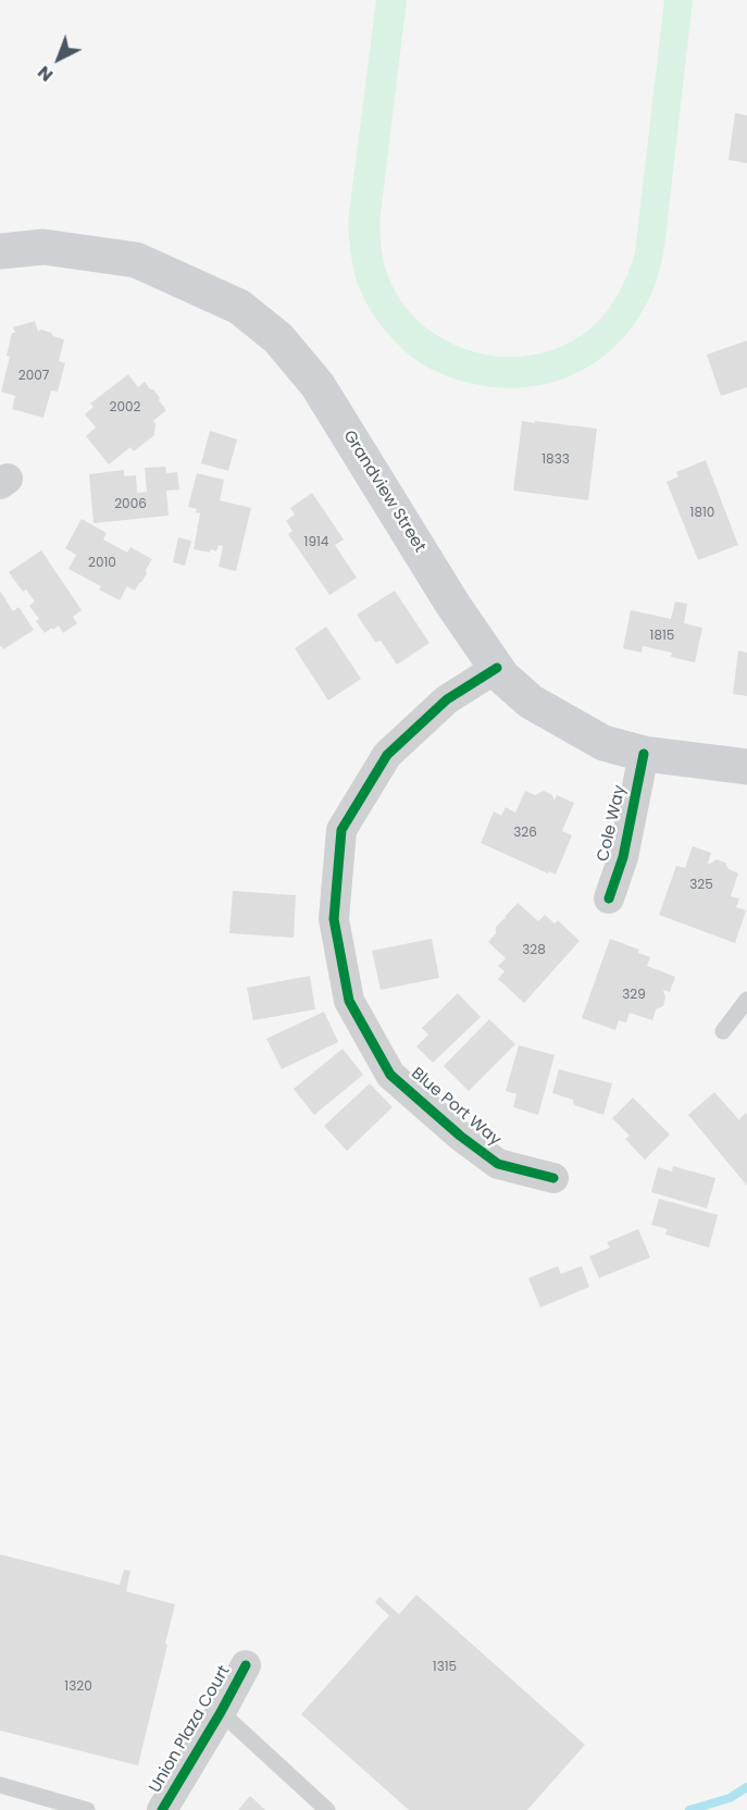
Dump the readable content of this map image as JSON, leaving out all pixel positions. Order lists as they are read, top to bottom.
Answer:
{
  "streets": {
    "main road": ["Grandview Street"],
    "street": ["Cole Way", "Blue Port Way", "Union Plaza Court"]
  },
  "crossings": [
    ["Grandview Street", "Cole Way"],
    ["Grandview Street", "Blue Port Way"]
  ],
  "house_numbers": [
    "2007",
    "2002",
    "1833",
    "2006",
    "1810",
    "1914",
    "2010",
    "1815",
    "326",
    "325",
    "328",
    "329",
    "1315",
    "1320"
  ],
  "north": "bottom left"
}
